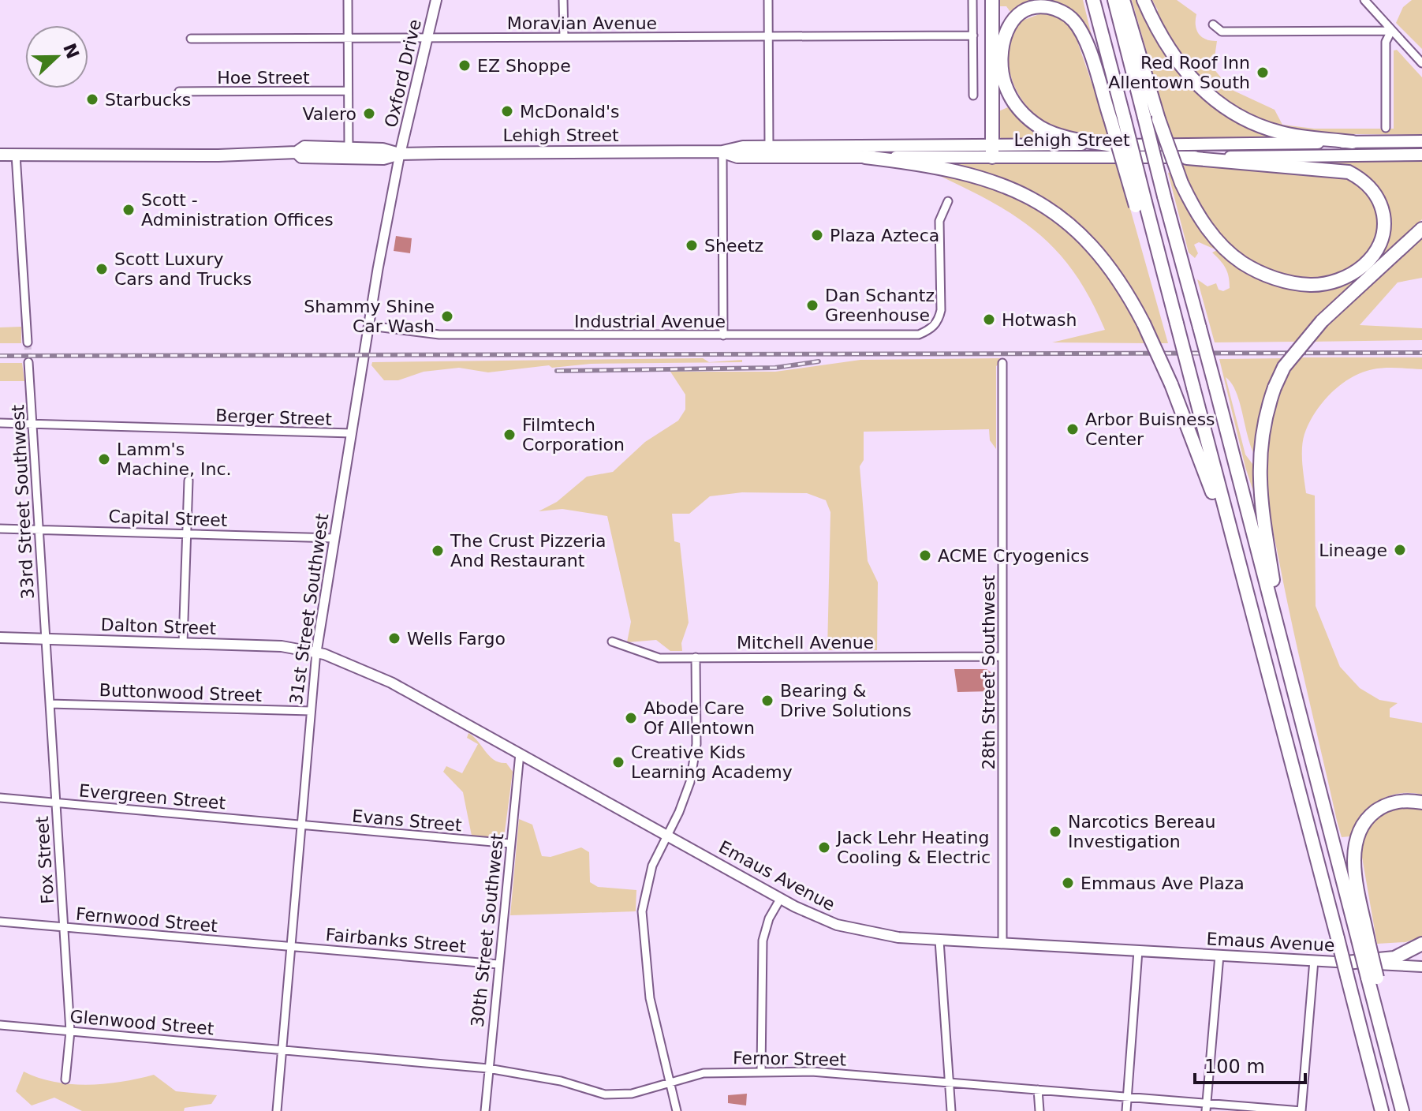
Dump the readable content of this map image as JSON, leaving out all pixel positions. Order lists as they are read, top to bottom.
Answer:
{
  "streets": {
    "highway": ["Lehigh Street"],
    "main road": ["Oxford Drive", "Dalton Street", "Emaus Avenue"],
    "street": [
      "Moravian Avenue",
      "Hoe Street",
      "Industrial Avenue",
      "Berger Street",
      "33rd Street Southwest",
      "Capital Street",
      "31st Street Southwest",
      "Mitchell Avenue",
      "28th Street Southwest",
      "Buttonwood Street",
      "Evergreen Street",
      "Evans Street",
      "Fox Street",
      "Fernwood Street",
      "30th Street Southwest",
      "Fairbanks Street",
      "Glenwood Street",
      "Fernor Street"
    ]
  },
  "crossings": [
    ["Moravian Avenue", "Oxford Drive"],
    ["Oxford Drive", "Lehigh Street"],
    ["Oxford Drive", "31st Street Southwest"],
    ["Lehigh Street", "31st Street Southwest"],
    ["Industrial Avenue", "31st Street Southwest"],
    ["Berger Street", "33rd Street Southwest"],
    ["Berger Street", "31st Street Southwest"],
    ["33rd Street Southwest", "Capital Street"],
    ["33rd Street Southwest", "Dalton Street"],
    ["33rd Street Southwest", "Fox Street"],
    ["Capital Street", "31st Street Southwest"],
    ["31st Street Southwest", "Dalton Street"],
    ["31st Street Southwest", "Buttonwood Street"],
    ["31st Street Southwest", "Evergreen Street"],
    ["31st Street Southwest", "Evans Street"],
    ["31st Street Southwest", "Emaus Avenue"],
    ["31st Street Southwest", "Fernwood Street"],
    ["31st Street Southwest", "Fairbanks Street"],
    ["31st Street Southwest", "Glenwood Street"],
    ["31st Street Southwest", "Fernor Street"],
    ["Dalton Street", "Fox Street"],
    ["Dalton Street", "Emaus Avenue"],
    ["Mitchell Avenue", "28th Street Southwest"],
    ["28th Street Southwest", "Emaus Avenue"],
    ["Buttonwood Street", "Fox Street"],
    ["Evergreen Street", "Evans Street"],
    ["Evergreen Street", "Fox Street"],
    ["Evans Street", "30th Street Southwest"],
    ["Fox Street", "Fernwood Street"],
    ["Fox Street", "Glenwood Street"],
    ["Emaus Avenue", "30th Street Southwest"],
    ["Fernwood Street", "Fairbanks Street"],
    ["30th Street Southwest", "Fairbanks Street"],
    ["30th Street Southwest", "Fernor Street"],
    ["Glenwood Street", "Fernor Street"]
  ],
  "places": [
    "EZ Shoppe",
    "Red Roof Inn Allentown South",
    "Starbucks",
    "McDonald's",
    "Valero",
    "Scott - Administration Offices",
    "Plaza Azteca",
    "Sheetz",
    "Scott Luxury Cars and Trucks",
    "Dan Schantz Greenhouse",
    "Shammy Shine Car Wash",
    "Hotwash",
    "Arbor Buisness Center",
    "Filmtech Corporation",
    "Lamm's Machine, Inc.",
    "Lineage",
    "The Crust Pizzeria And Restaurant",
    "ACME Cryogenics",
    "Wells Fargo",
    "Bearing & Drive Solutions",
    "Abode Care Of Allentown",
    "Creative Kids Learning Academy",
    "Narcotics Bereau Investigation",
    "Jack Lehr Heating Cooling & Electric",
    "Emmaus Ave Plaza"
  ],
  "scale_bar": "100 m",
  "north": "right"
}
